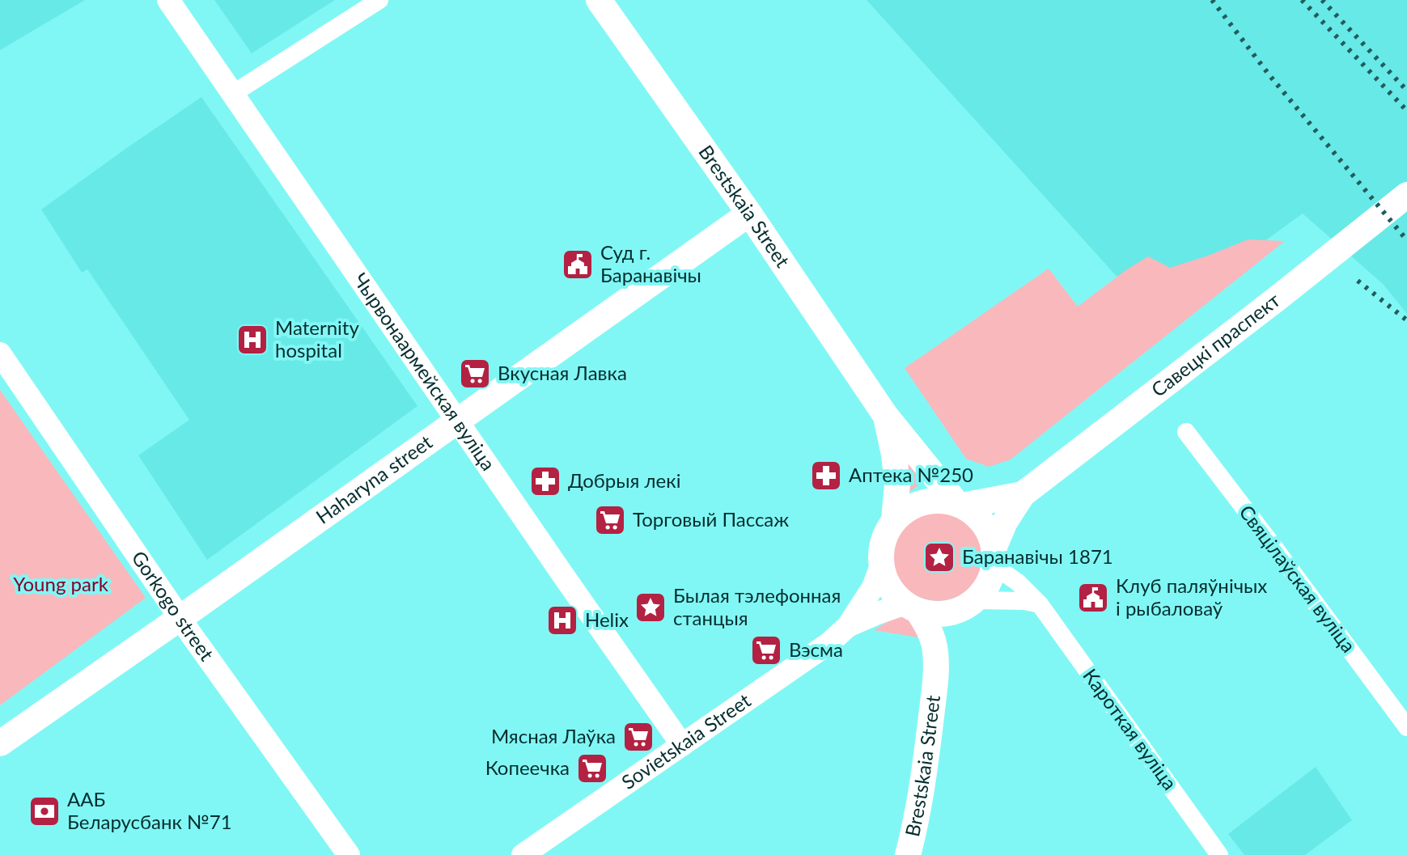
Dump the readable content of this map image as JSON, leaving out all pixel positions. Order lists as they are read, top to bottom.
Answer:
{
  "streets": {
    "main road": ["Brestskaia Street", "Савецкі праспект", "Haharyna street"],
    "street": [
      "Чырвонаармейская вуліца",
      "Свяцілаўская вуліца",
      "Gorkogo street",
      "Кароткая вуліца",
      "Sovietskaia Street"
    ]
  },
  "crossings": [
    ["Brestskaia Street", "Савецкі праспект"],
    ["Brestskaia Street", "Haharyna street"],
    ["Brestskaia Street", "Кароткая вуліца"],
    ["Brestskaia Street", "Sovietskaia Street"],
    ["Савецкі праспект", "Кароткая вуліца"],
    ["Савецкі праспект", "Sovietskaia Street"],
    ["Чырвонаармейская вуліца", "Haharyna street"],
    ["Чырвонаармейская вуліца", "Sovietskaia Street"],
    ["Haharyna street", "Gorkogo street"],
    ["Кароткая вуліца", "Sovietskaia Street"]
  ],
  "parks": ["Young park"],
  "places": {
    "public building": ["Суд г. Баранавічы", "Клуб паляўнічых і рыбаловаў"],
    "hospital": ["Maternity hospital", "Helix"],
    "supermarket": [
      "Вкусная Лавка",
      "Торговый Пассаж",
      "Вэсма",
      "Мясная Лаўка",
      "Копеечка"
    ],
    "pharmacy": ["Аптека №250", "Добрыя лекі"],
    "place": ["Баранавічы 1871", "Былая тэлефонная станцыя"],
    "bank": ["ААБ Беларусбанк №71"]
  }
}
